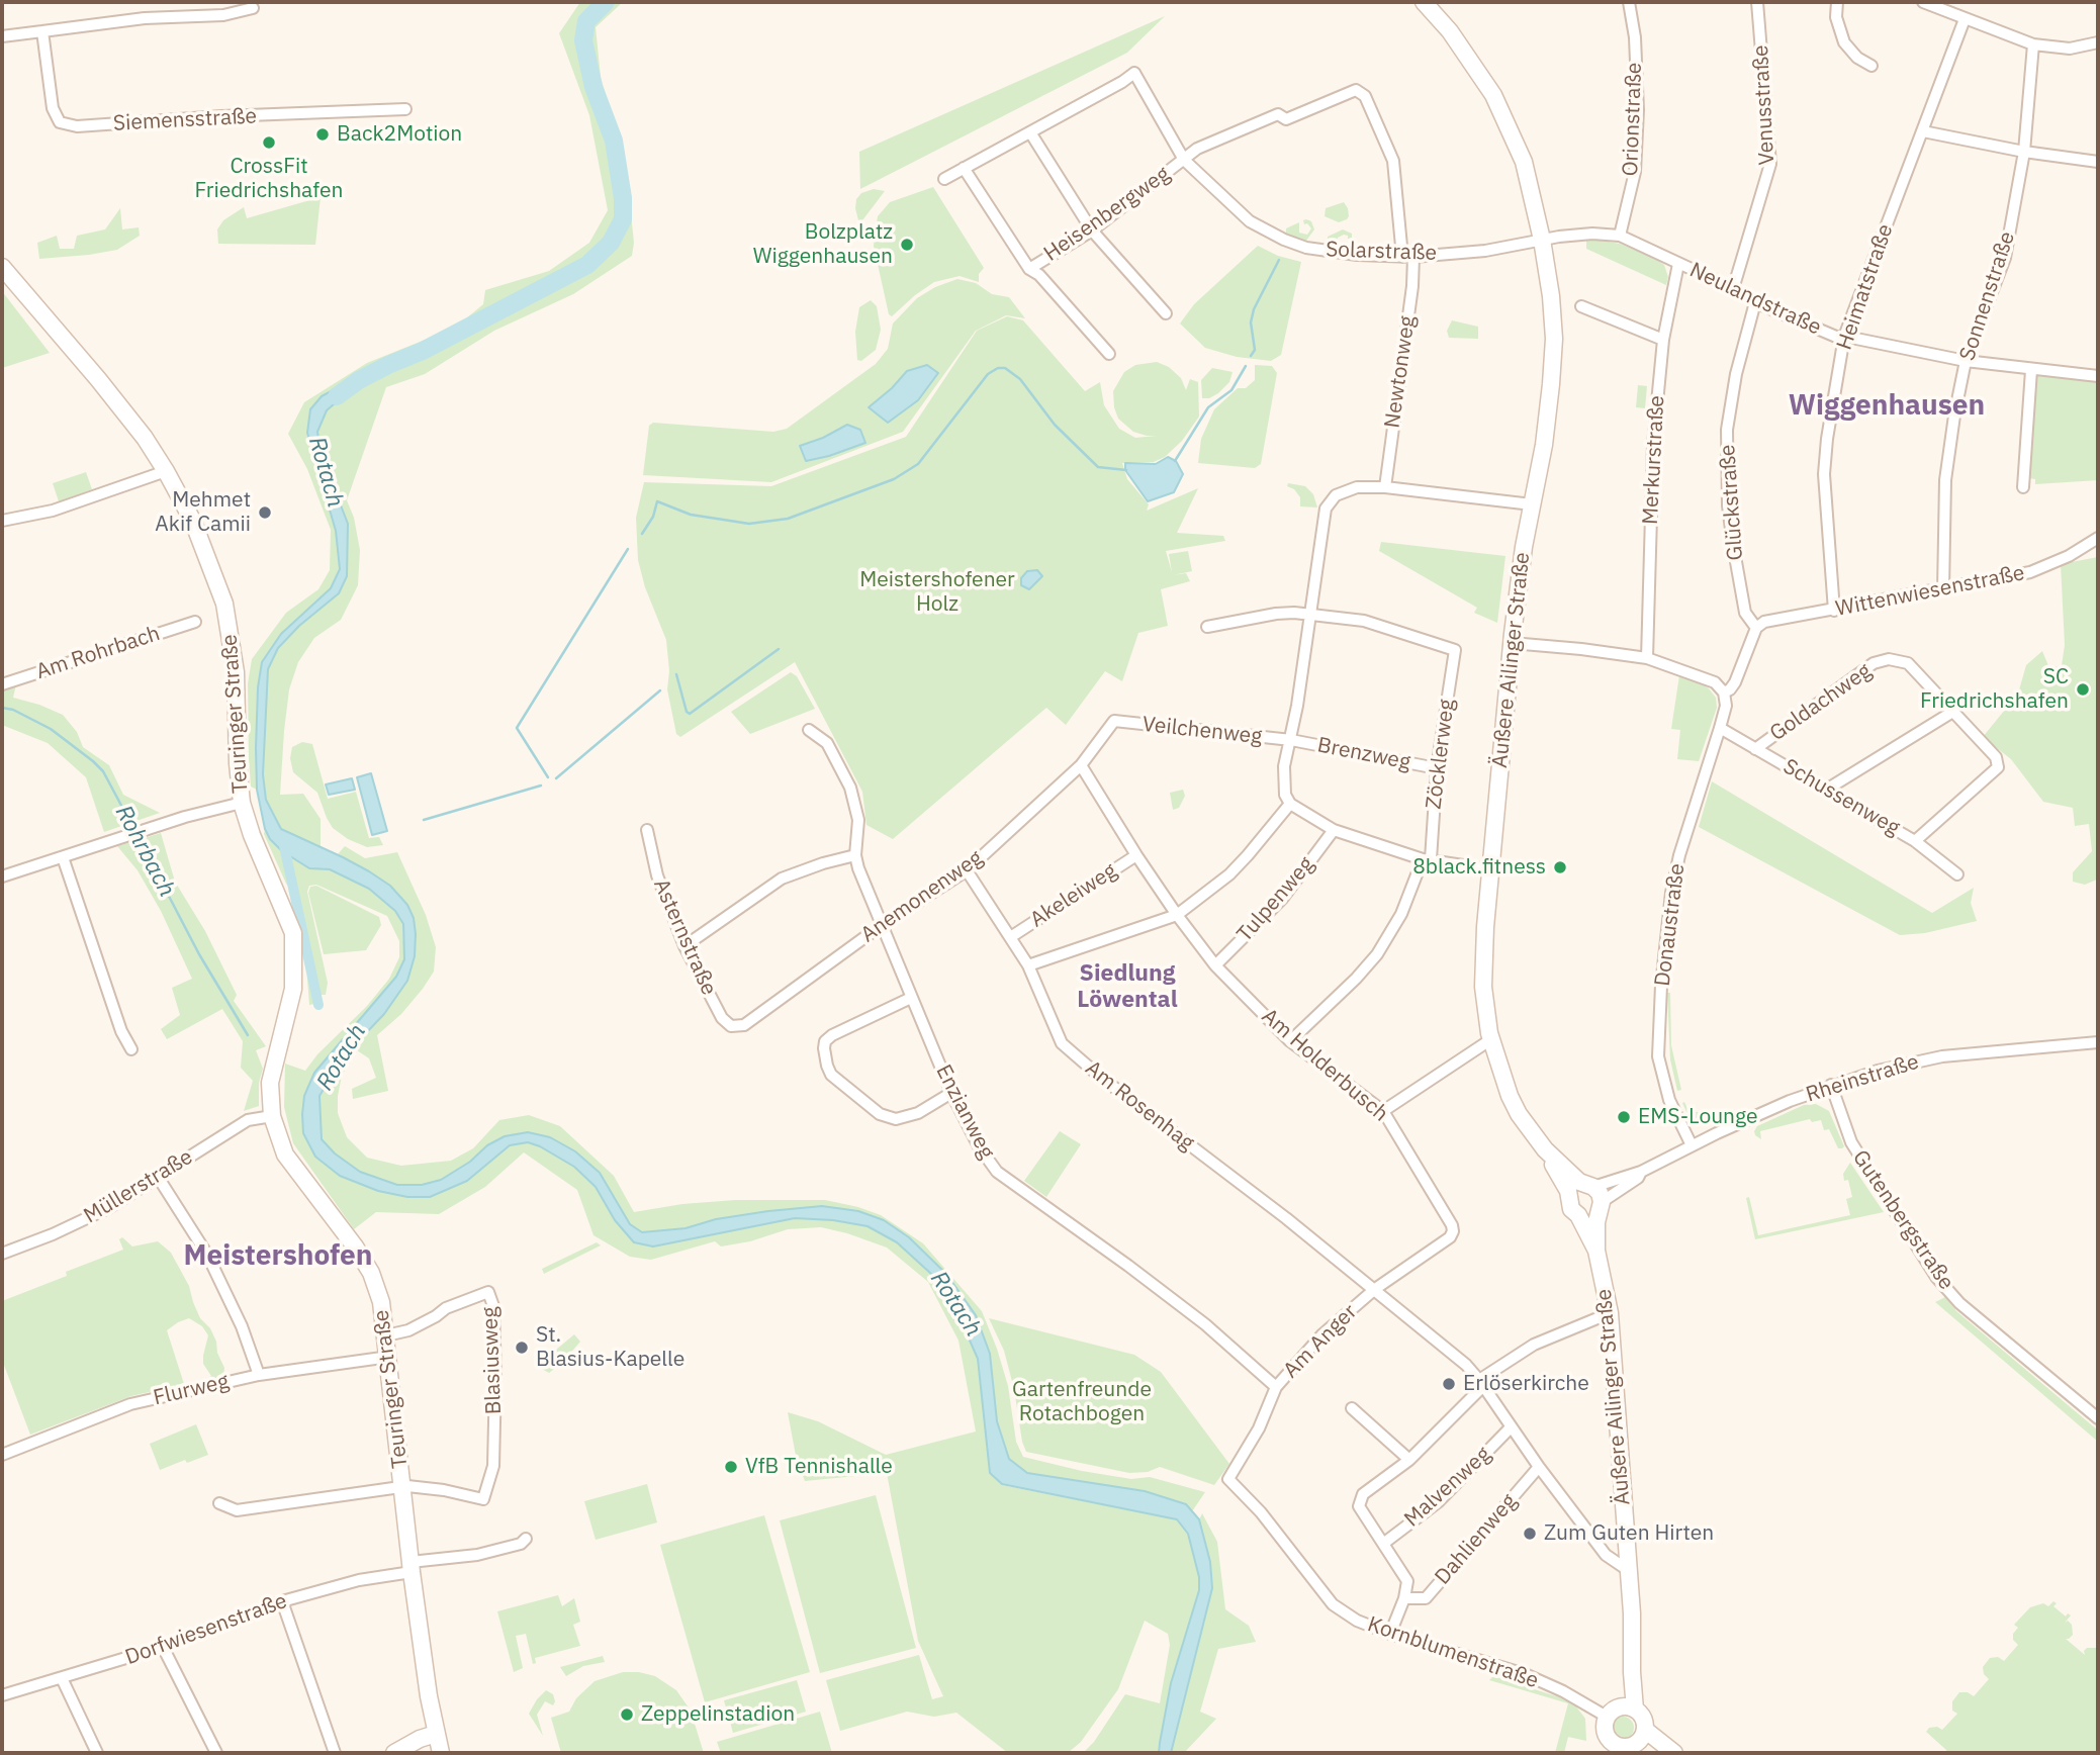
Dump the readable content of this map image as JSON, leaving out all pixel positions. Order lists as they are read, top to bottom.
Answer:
{
  "streets": {
    "main road": ["Äußere Ailinger Straße", "Teuringer Straße"],
    "street": [
      "Venusstraße",
      "Orionstraße",
      "Siemensstraße",
      "Heisenbergweg",
      "Solarstraße",
      "Heimatstraße",
      "Sonnenstraße",
      "Neulandstraße",
      "Newtonweg",
      "Merkurstraße",
      "Glückstraße",
      "Wittenwiesenstraße",
      "Am Rohrbach",
      "Goldachweg",
      "Veilchenweg",
      "Brenzweg",
      "Zöcklerweg",
      "Schussenweg",
      "Akeleiweg",
      "Anemonenweg",
      "Tulpenweg",
      "Donaustraße",
      "Asternstraße",
      "Am Holderbusch",
      "Rheinstraße",
      "Am Rosenhag",
      "Enzianweg",
      "Müllerstraße",
      "Gutenbergstraße",
      "Am Anger",
      "Blasiusweg",
      "Flurweg",
      "Malvenweg",
      "Dahlienweg",
      "Dorfwiesenstraße",
      "Kornblumenstraße"
    ]
  },
  "crossings": [
    ["Venusstraße", "Neulandstraße"],
    ["Orionstraße", "Neulandstraße"],
    ["Heisenbergweg", "Solarstraße"],
    ["Heisenbergweg", "Newtonweg"],
    ["Solarstraße", "Neulandstraße"],
    ["Solarstraße", "Newtonweg"],
    ["Solarstraße", "Äußere Ailinger Straße"],
    ["Heimatstraße", "Neulandstraße"],
    ["Heimatstraße", "Wittenwiesenstraße"],
    ["Sonnenstraße", "Neulandstraße"],
    ["Sonnenstraße", "Wittenwiesenstraße"],
    ["Neulandstraße", "Merkurstraße"],
    ["Neulandstraße", "Glückstraße"],
    ["Neulandstraße", "Äußere Ailinger Straße"],
    ["Glückstraße", "Wittenwiesenstraße"],
    ["Äußere Ailinger Straße", "Rheinstraße"],
    ["Äußere Ailinger Straße", "Am Rosenhag"],
    ["Äußere Ailinger Straße", "Kornblumenstraße"],
    ["Goldachweg", "Schussenweg"],
    ["Teuringer Straße", "Müllerstraße"],
    ["Teuringer Straße", "Blasiusweg"],
    ["Teuringer Straße", "Flurweg"],
    ["Teuringer Straße", "Dorfwiesenstraße"],
    ["Veilchenweg", "Brenzweg"],
    ["Veilchenweg", "Anemonenweg"],
    ["Brenzweg", "Zöcklerweg"],
    ["Zöcklerweg", "Am Holderbusch"],
    ["Schussenweg", "Donaustraße"],
    ["Akeleiweg", "Am Holderbusch"],
    ["Akeleiweg", "Am Rosenhag"],
    ["Anemonenweg", "Asternstraße"],
    ["Anemonenweg", "Am Holderbusch"],
    ["Anemonenweg", "Am Rosenhag"],
    ["Anemonenweg", "Enzianweg"],
    ["Tulpenweg", "Am Holderbusch"],
    ["Donaustraße", "Rheinstraße"],
    ["Am Holderbusch", "Am Anger"],
    ["Rheinstraße", "Gutenbergstraße"],
    ["Am Rosenhag", "Am Anger"],
    ["Am Rosenhag", "Malvenweg"],
    ["Am Rosenhag", "Dahlienweg"],
    ["Enzianweg", "Am Anger"],
    ["Am Anger", "Kornblumenstraße"]
  ],
  "districts": ["Wiggenhausen", "Siedlung Löwental", "Meistershofen"],
  "water": ["Rotach", "Rohrbach"],
  "parks": ["Meistershofener Holz", "Gartenfreunde Rotachbogen"],
  "places": [
    "Back2Motion",
    "CrossFit Friedrichshafen",
    "Bolzplatz Wiggenhausen",
    "Mehmet Akif Camii",
    "SC Friedrichshafen",
    "8black.fitness",
    "EMS-Lounge",
    "St. Blasius-Kapelle",
    "Erlöserkirche",
    "VfB Tennishalle",
    "Zum Guten Hirten",
    "Zeppelinstadion"
  ]
}
